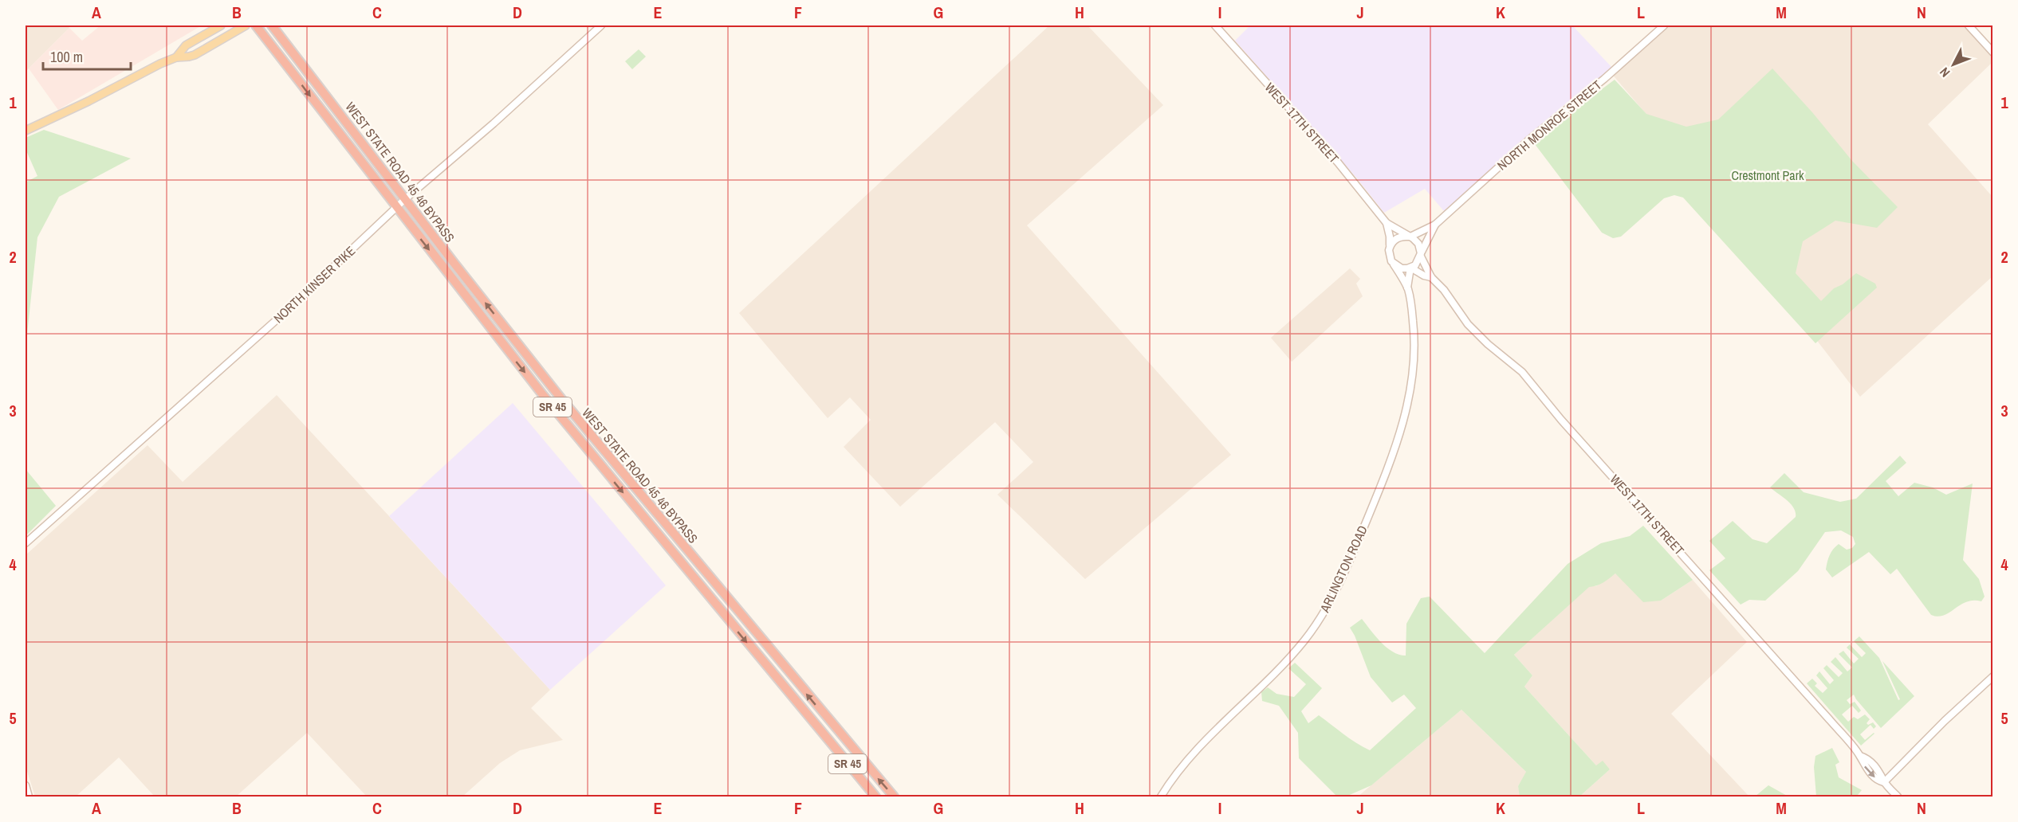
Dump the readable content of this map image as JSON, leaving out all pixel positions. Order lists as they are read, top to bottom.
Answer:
{
  "streets": {
    "highway": ["WEST STATE ROAD 45 46 BYPASS", "SR 45"],
    "street": [
      "WEST 17TH STREET",
      "NORTH MONROE STREET",
      "NORTH KINSER PIKE",
      "ARLINGTON ROAD"
    ]
  },
  "crossings": [
    ["WEST 17TH STREET", "NORTH MONROE STREET"],
    ["WEST 17TH STREET", "ARLINGTON ROAD"],
    ["NORTH MONROE STREET", "ARLINGTON ROAD"],
    ["WEST STATE ROAD 45 46 BYPASS", "NORTH KINSER PIKE"]
  ],
  "parks": ["Crestmont Park"],
  "scale_bar": "100 m",
  "north": "bottom left",
  "grid": {
    "columns": [
      "A",
      "B",
      "C",
      "D",
      "E",
      "F",
      "G",
      "H",
      "I",
      "J",
      "K",
      "L",
      "M",
      "N"
    ],
    "rows": [
      "1",
      "2",
      "3",
      "4",
      "5"
    ]
  }
}
